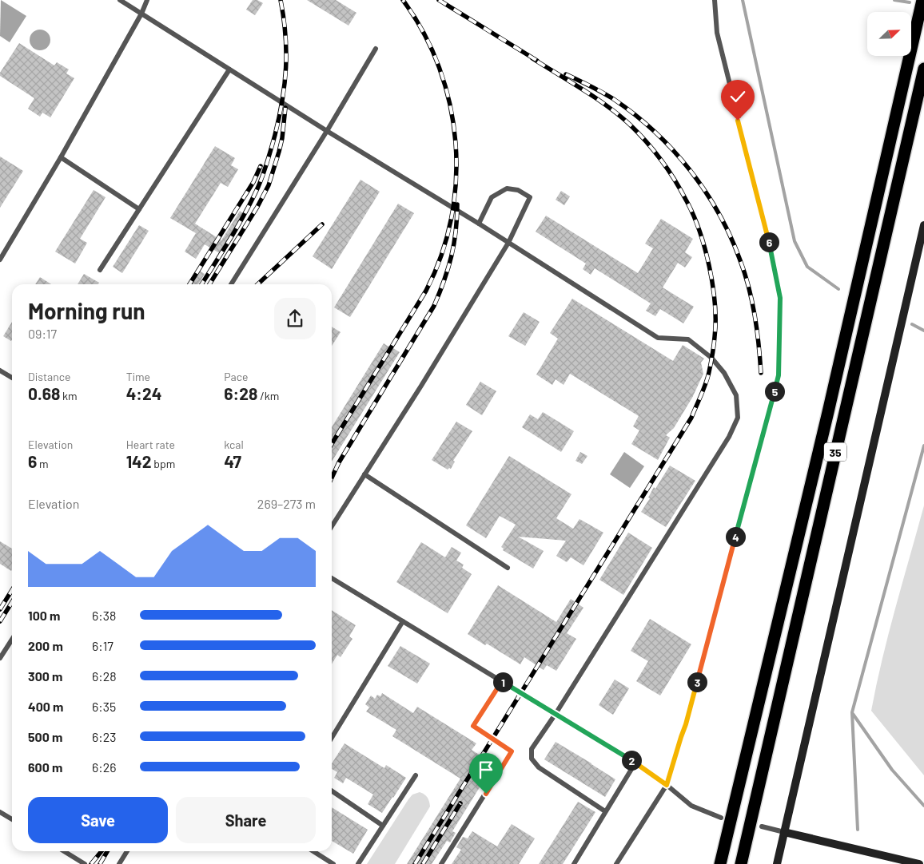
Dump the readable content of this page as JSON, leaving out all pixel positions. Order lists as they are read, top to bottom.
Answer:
{
  "streets": {
    "highway": ["35"]
  },
  "north": "top right",
  "page": {
    "pins": [
      "6",
      "5",
      "4",
      "1",
      "3",
      "2"
    ],
    "heading": ["Morning run", "09:17"],
    "stats": [
      ["Distance", "0.68 km"],
      ["Time", "4:24"],
      ["Pace", "6:28 /km"],
      ["Elevation", "6 m"],
      ["Heart rate", "142 bpm"],
      ["kcal", "47"]
    ],
    "chart": ["Elevation", "269–273 m"],
    "list": [
      {
        "name": "100 m",
        "note": "6:38"
      },
      {
        "name": "200 m",
        "note": "6:17"
      },
      {
        "name": "300 m",
        "note": "6:28"
      },
      {
        "name": "400 m",
        "note": "6:35"
      },
      {
        "name": "500 m",
        "note": "6:23"
      },
      {
        "name": "600 m",
        "note": "6:26"
      }
    ],
    "buttons": ["Save", "Share"]
  }
}
